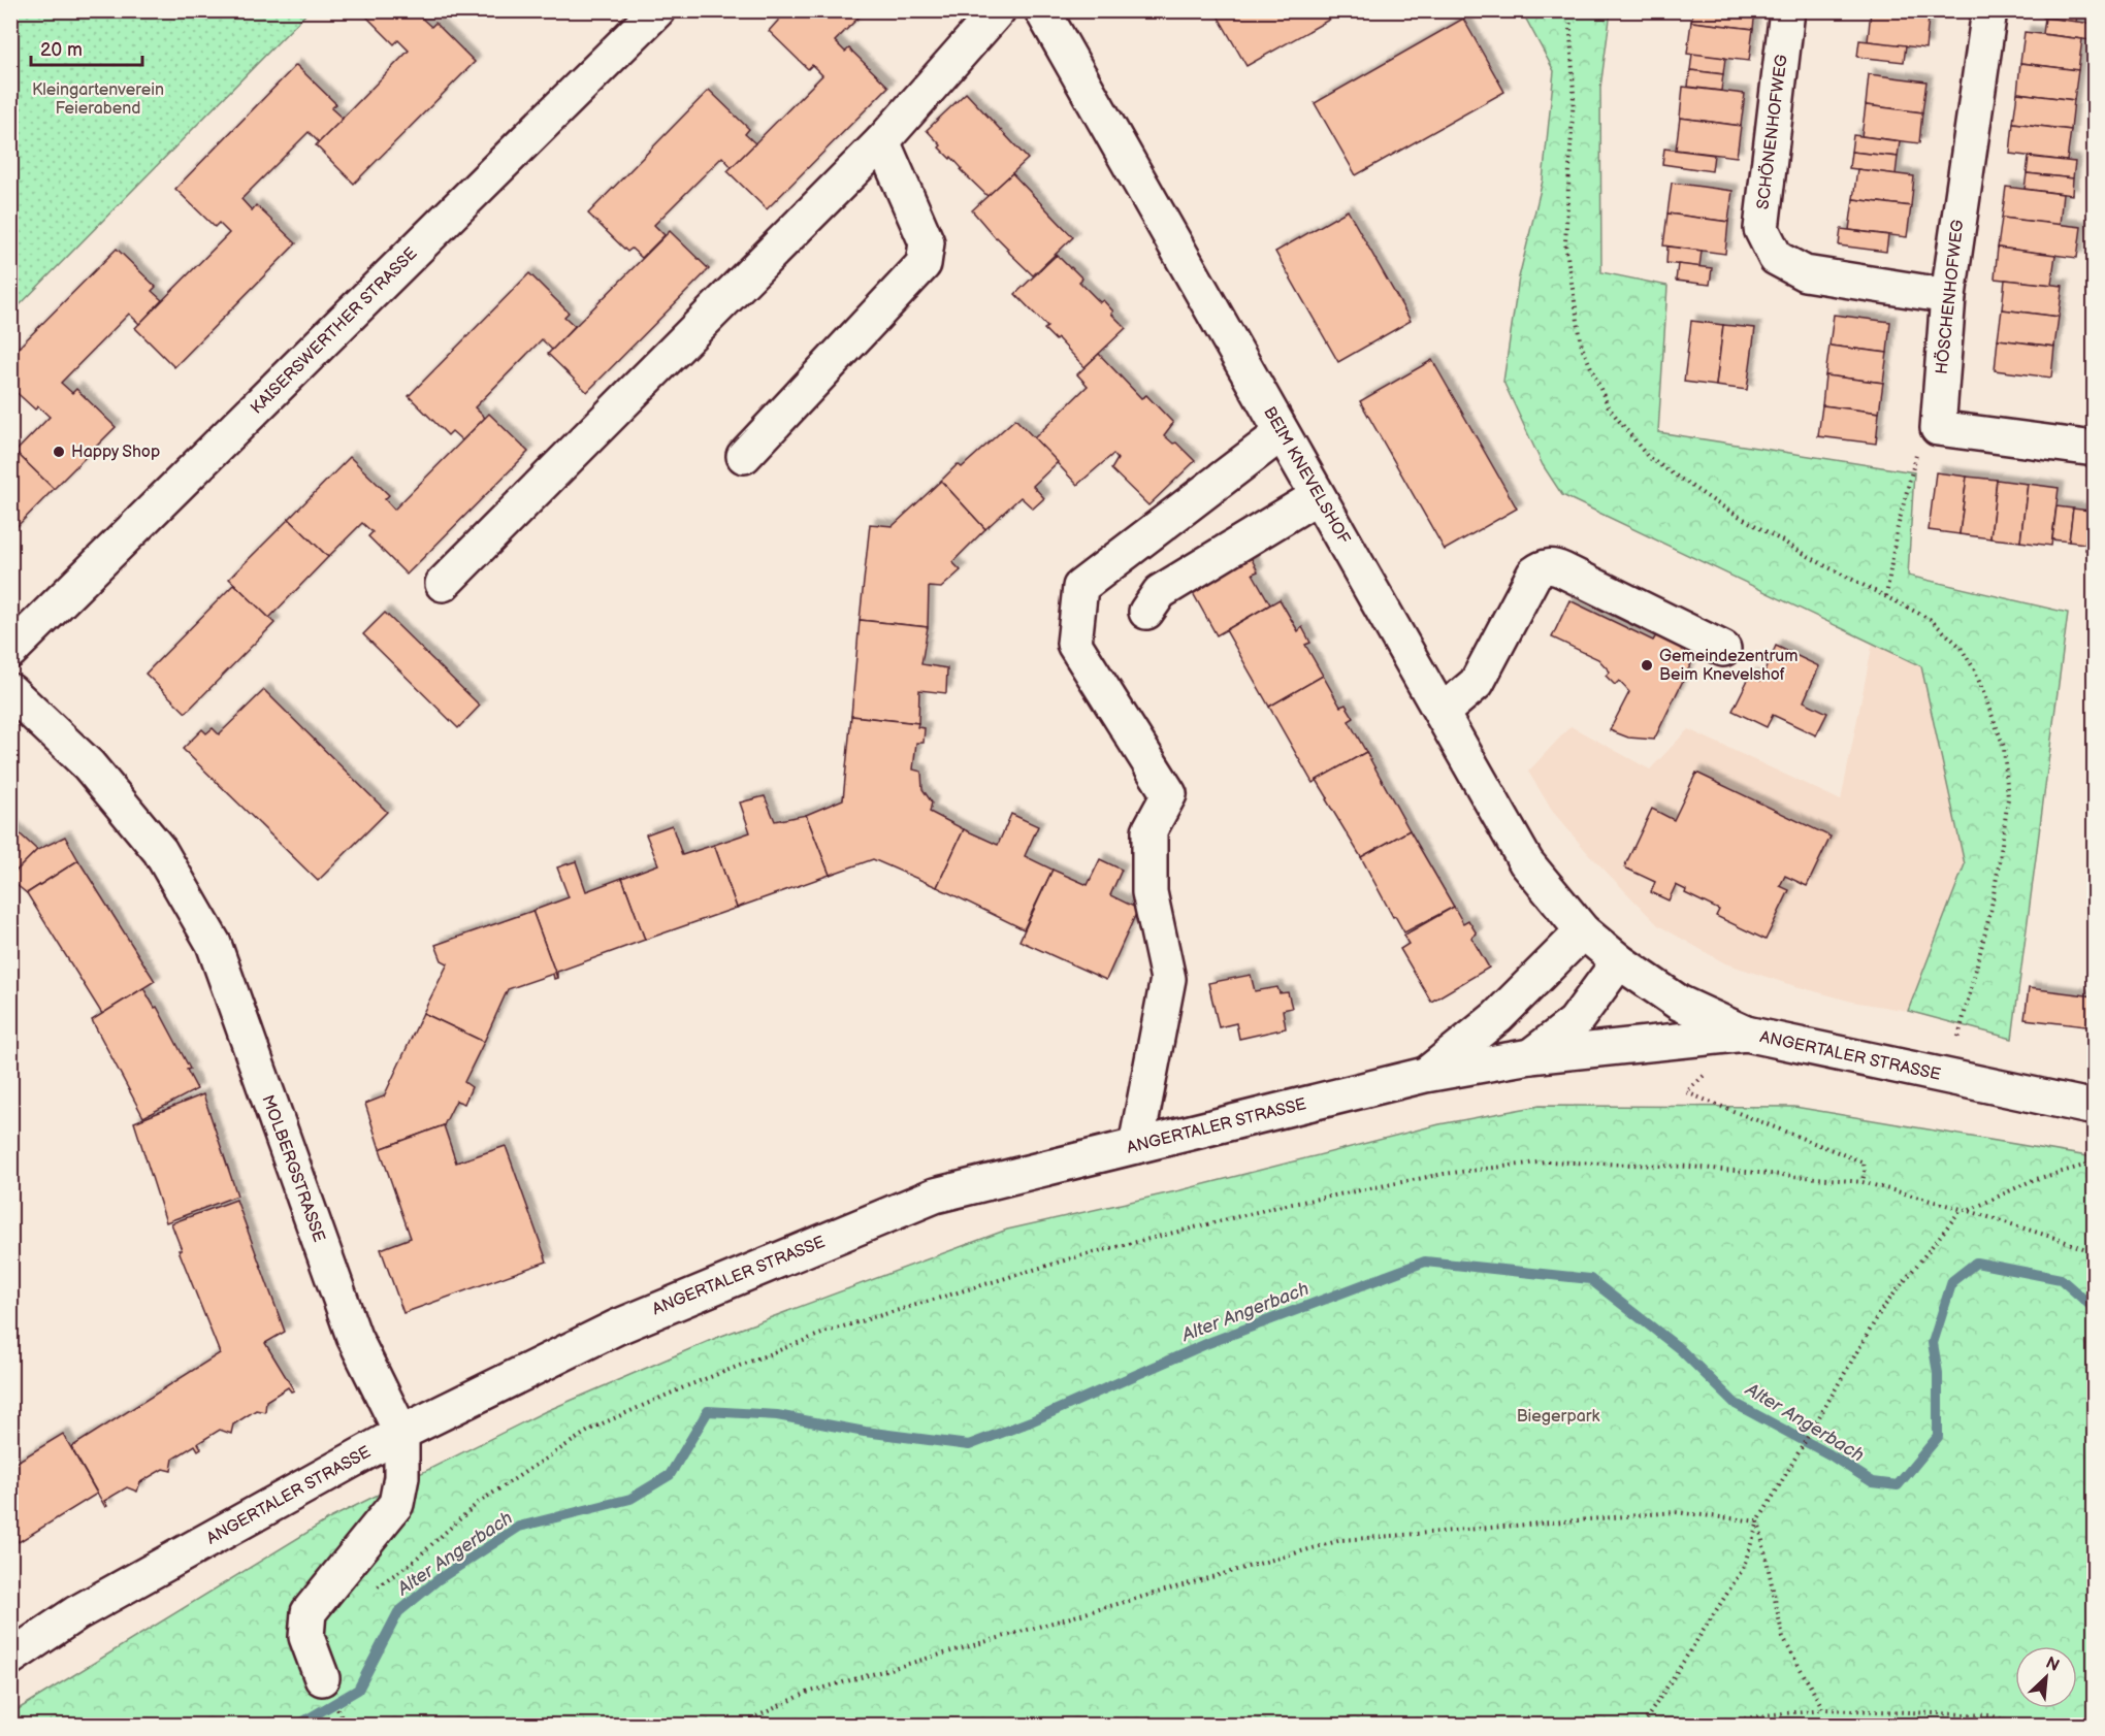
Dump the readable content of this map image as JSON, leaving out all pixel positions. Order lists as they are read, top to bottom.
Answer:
{
  "streets": {
    "street": [
      "SCHÖNENHOFWEG",
      "HÖSCHENHOFWEG",
      "KAISERSWERTHER STRASSE",
      "BEIM KNEVELSHOF",
      "ANGERTALER STRASSE",
      "MOLBERGSTRASSE"
    ]
  },
  "crossings": [
    ["SCHÖNENHOFWEG", "HÖSCHENHOFWEG"],
    ["BEIM KNEVELSHOF", "ANGERTALER STRASSE"],
    ["ANGERTALER STRASSE", "MOLBERGSTRASSE"]
  ],
  "water": ["Alter Angerbach"],
  "parks": ["Kleingartenverein Feierabend", "Biegerpark"],
  "places": ["Happy Shop", "Gemeindezentrum Beim Knevelshof"],
  "scale_bar": "20 m",
  "north": "top right"
}
